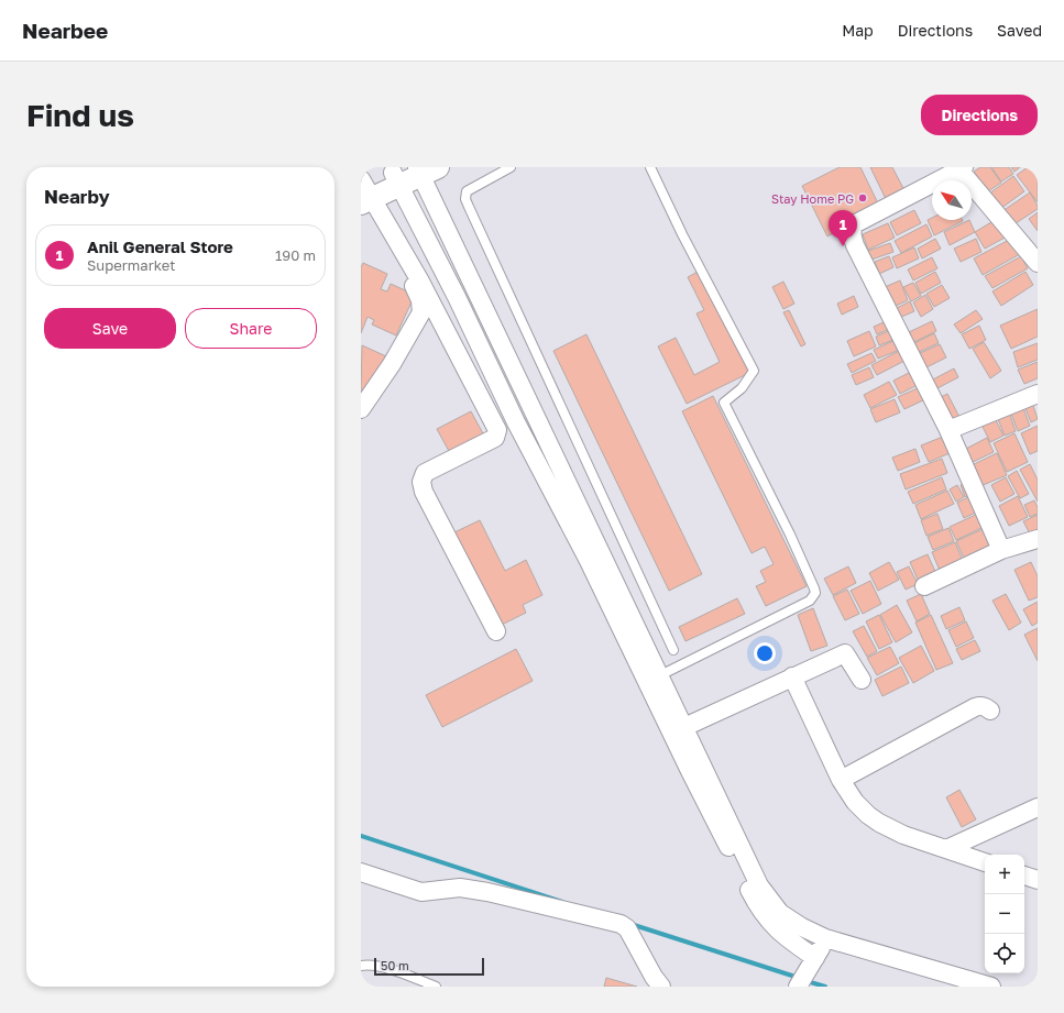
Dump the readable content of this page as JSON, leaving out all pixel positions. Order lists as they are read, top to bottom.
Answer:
{
  "places": ["Stay Home PG"],
  "scale_bar": "50 m",
  "north": "top left",
  "page": {
    "header": "Nearbee",
    "nav": ["Map", "Directions", "Saved"],
    "buttons": [
      "Directions",
      ["Save", "Share"]
    ],
    "title": "Find us",
    "heading": "Nearby",
    "pins": "1",
    "list": [
      {
        "mark": "1",
        "name": "Anil General Store",
        "note": "Supermarket",
        "value": "190 m"
      }
    ],
    "map_buttons": ["+", "−"],
    "scale": "50 m"
  }
}
